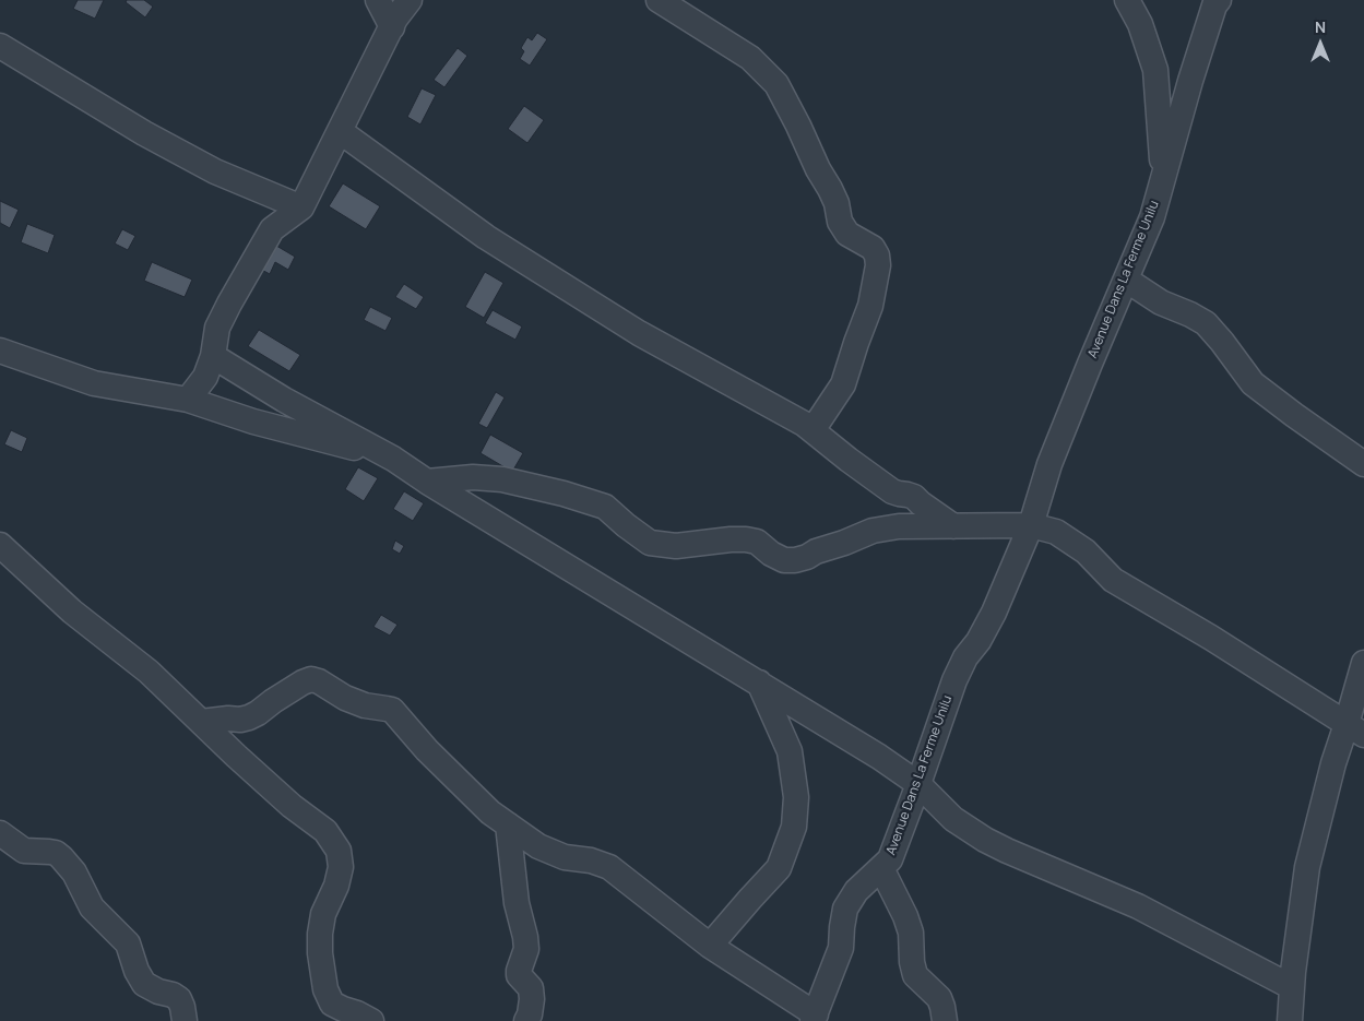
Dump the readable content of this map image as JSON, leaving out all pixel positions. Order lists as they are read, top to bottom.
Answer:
{
  "streets": {
    "street": ["Avenue Dans La Ferme Unilu"]
  },
  "north": "top"
}
